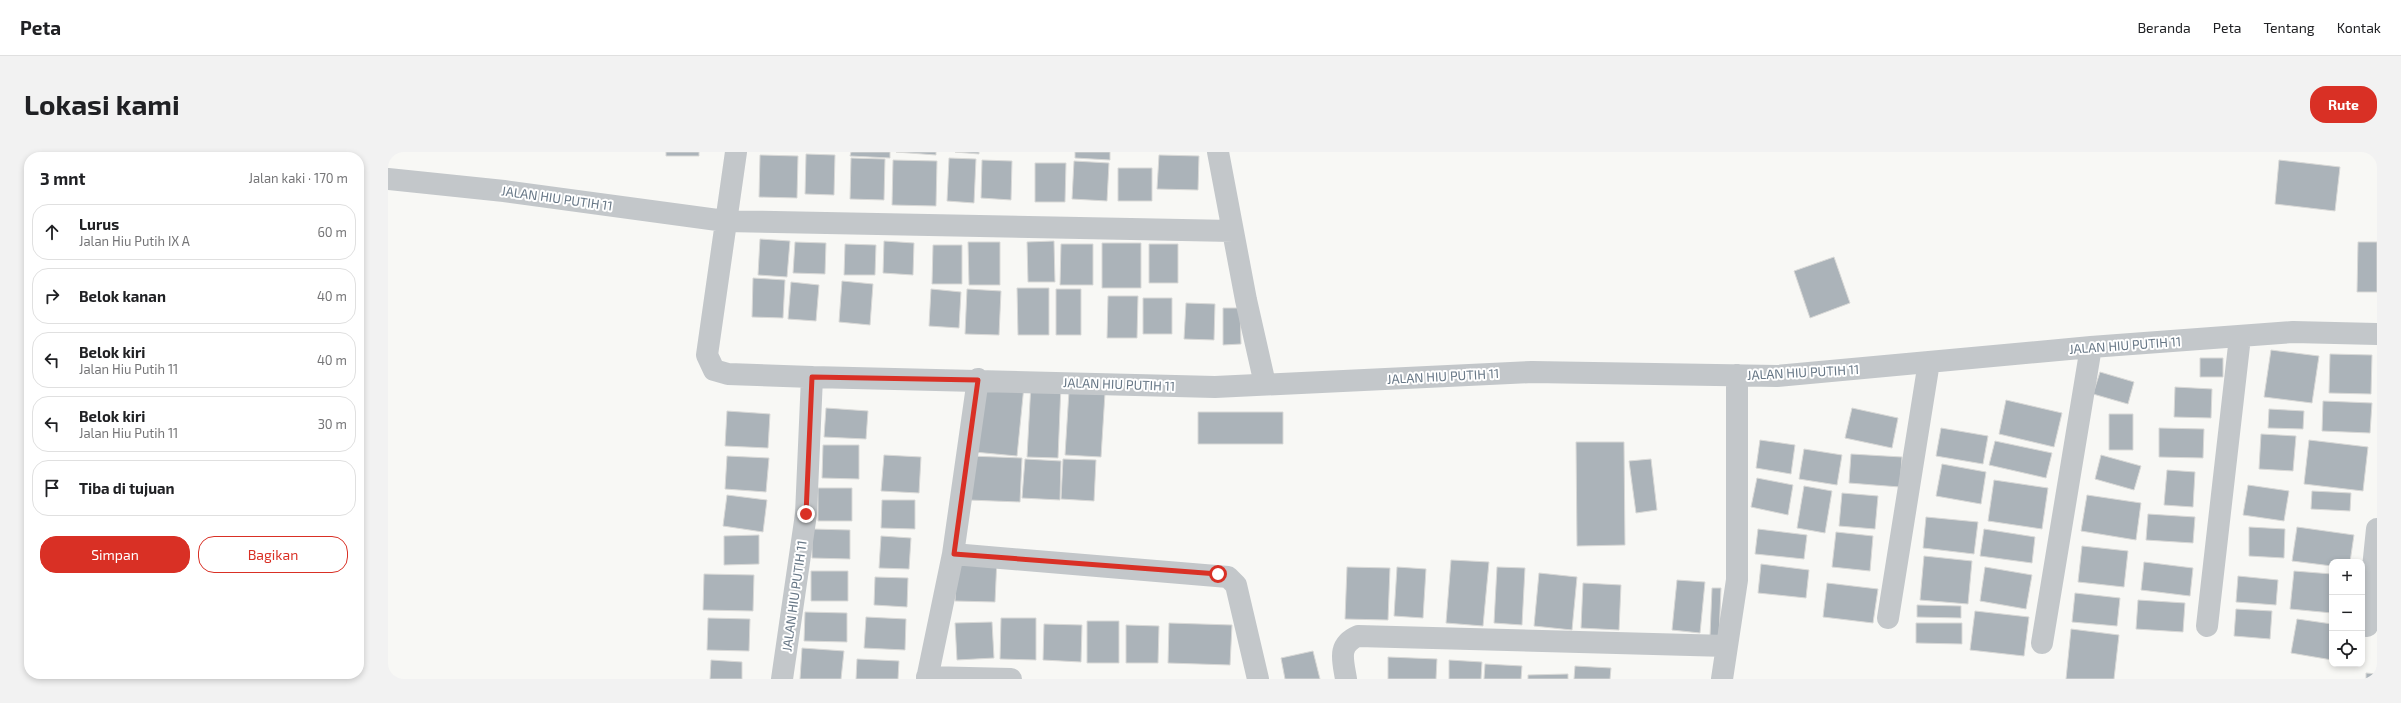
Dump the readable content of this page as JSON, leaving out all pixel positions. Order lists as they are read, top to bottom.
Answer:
{
  "streets": {
    "street": ["JALAN HIU PUTIH 11"]
  },
  "page": {
    "header": "Peta",
    "nav": [
      "Beranda",
      "Peta",
      "Tentang",
      "Kontak"
    ],
    "buttons": [
      "Rute",
      ["Simpan", "Bagikan"]
    ],
    "title": "Lokasi kami",
    "heading": ["3 mnt", "Jalan kaki · 170 m"],
    "list": [
      ["Lurus", "Jalan Hiu Putih IX A", "60 m"],
      ["Belok kanan", "40 m"],
      ["Belok kiri", "Jalan Hiu Putih 11", "40 m"],
      ["Belok kiri", "Jalan Hiu Putih 11", "30 m"],
      "Tiba di tujuan"
    ],
    "map_buttons": ["+", "−"]
  }
}
